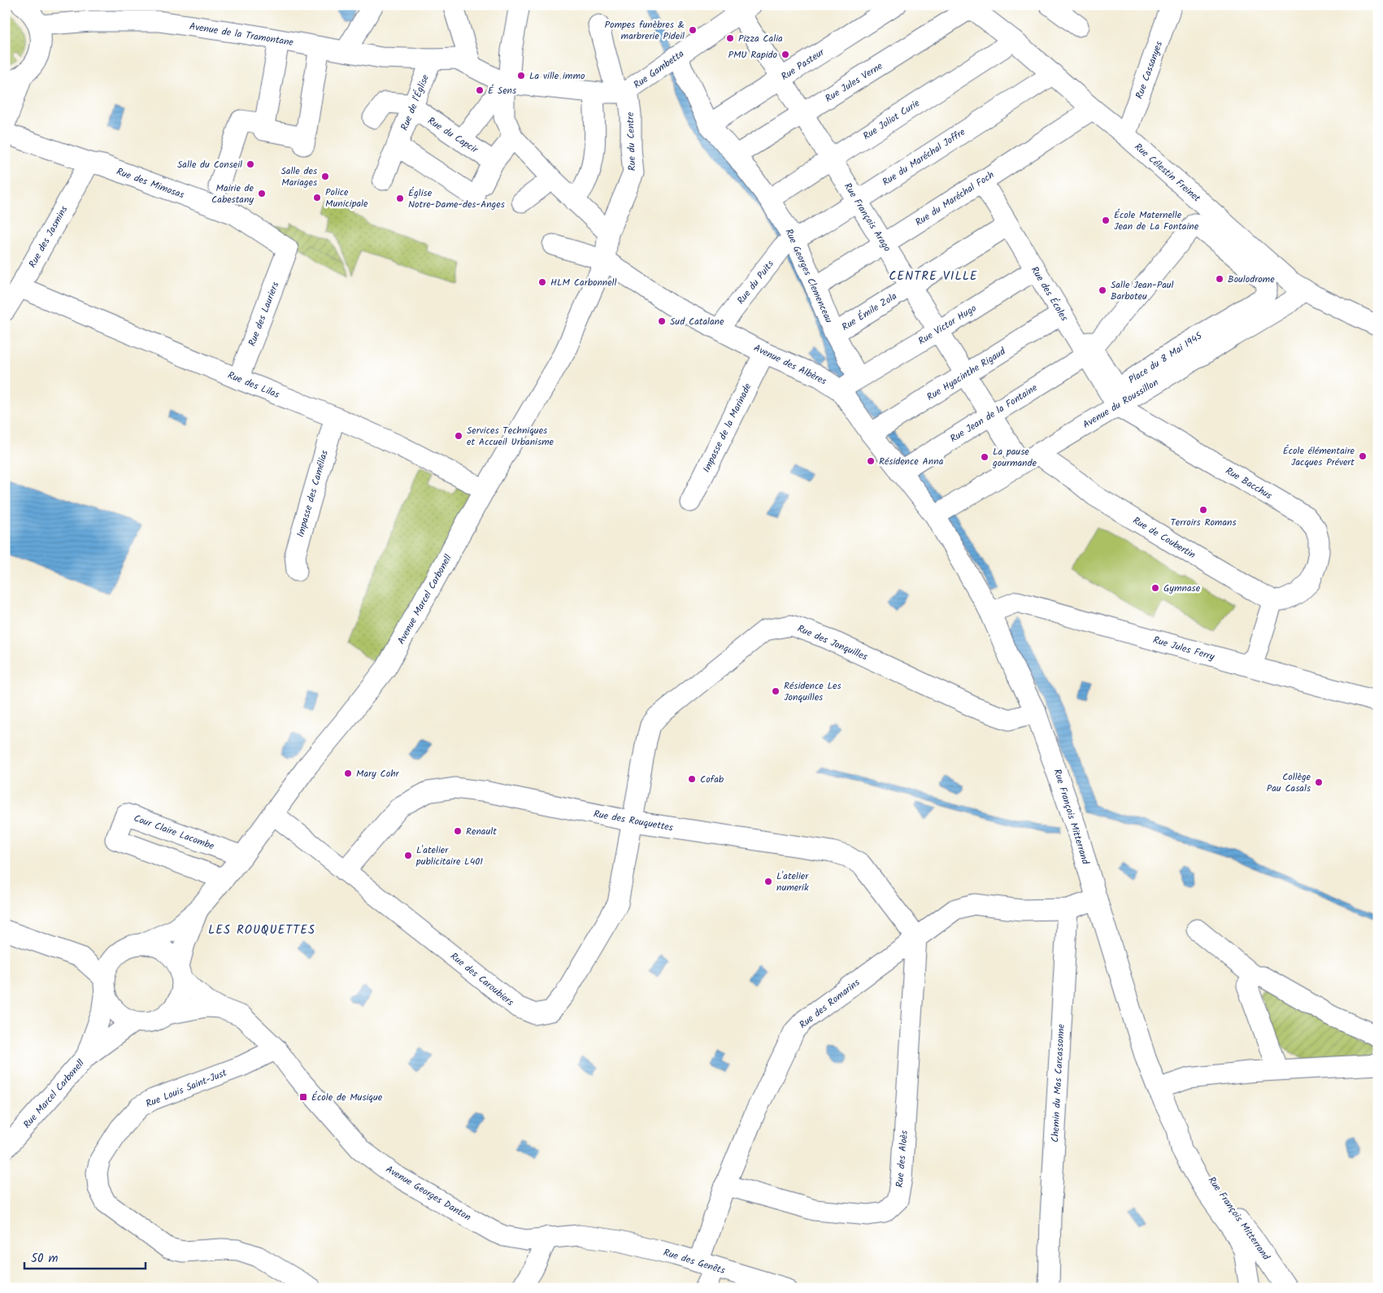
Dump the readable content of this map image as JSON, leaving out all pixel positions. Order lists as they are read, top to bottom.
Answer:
{
  "streets": {
    "street": [
      "Avenue de la Tramontane",
      "Rue Pasteur",
      "Rue Gambetta",
      "Rue Cassanyes",
      "Rue Jules Verne",
      "Rue de l'Église",
      "Rue Joliot Curie",
      "Rue du Capcir",
      "Rue du Centre",
      "Rue du Maréchal Joffre",
      "Rue Célestin Freinet",
      "Rue des Mimosas",
      "Rue du Maréchal Foch",
      "Rue François Arago",
      "Rue des Jasmins",
      "Rue Georges Clemenceau",
      "Rue du Puits",
      "Rue des Écoles",
      "Rue Émile Zola",
      "Rue des Lauriers",
      "Rue Victor Hugo",
      "Place du 8 Mai 1945",
      "Avenue des Albères",
      "Rue Hyacinthe Rigaud",
      "Rue des Lilas",
      "Avenue du Roussillon",
      "Rue Jean de la Fontaine",
      "Impasse de la Marinade",
      "Rue Bacchus",
      "Impasse des Camélias",
      "Rue de Coubertin",
      "Avenue Marcel Carbonell",
      "Rue des Jonquilles",
      "Rue Jules Ferry",
      "Rue François Mitterrand",
      "Rue des Rouquettes",
      "Cour Claire Lacombe",
      "Rue des Caroubiers",
      "Rue des Romarins",
      "Chemin du Mas Carcassonne",
      "Rue Louis Saint-Just",
      "Rue Marcel Carbonell",
      "Rue des Aloès",
      "Avenue Georges Danton",
      "Rue des Genêts"
    ]
  },
  "crossings": [
    ["Avenue de la Tramontane", "Rue de l'Église"],
    ["Rue Pasteur", "Rue François Arago"],
    ["Rue Pasteur", "Rue Georges Clemenceau"],
    ["Rue Gambetta", "Rue du Centre"],
    ["Rue Gambetta", "Rue François Arago"],
    ["Rue Gambetta", "Rue Georges Clemenceau"],
    ["Rue Cassanyes", "Rue Célestin Freinet"],
    ["Rue Jules Verne", "Rue Célestin Freinet"],
    ["Rue Jules Verne", "Rue François Arago"],
    ["Rue Jules Verne", "Rue Georges Clemenceau"],
    ["Rue de l'Église", "Rue du Capcir"],
    ["Rue Joliot Curie", "Rue Célestin Freinet"],
    ["Rue Joliot Curie", "Rue François Arago"],
    ["Rue Joliot Curie", "Rue Georges Clemenceau"],
    ["Rue du Centre", "Avenue des Albères"],
    ["Rue du Centre", "Avenue Marcel Carbonell"],
    ["Rue du Maréchal Joffre", "Rue Célestin Freinet"],
    ["Rue du Maréchal Joffre", "Rue François Arago"],
    ["Rue du Maréchal Joffre", "Rue Georges Clemenceau"],
    ["Rue du Maréchal Joffre", "Rue du Puits"],
    ["Rue Célestin Freinet", "Rue du Maréchal Foch"],
    ["Rue Célestin Freinet", "Avenue du Roussillon"],
    ["Rue des Mimosas", "Rue des Jasmins"],
    ["Rue des Mimosas", "Rue des Lauriers"],
    ["Rue du Maréchal Foch", "Rue François Arago"],
    ["Rue du Maréchal Foch", "Rue Georges Clemenceau"],
    ["Rue du Maréchal Foch", "Rue des Écoles"],
    ["Rue François Arago", "Rue Émile Zola"],
    ["Rue François Arago", "Rue Victor Hugo"],
    ["Rue François Arago", "Rue Hyacinthe Rigaud"],
    ["Rue François Arago", "Avenue du Roussillon"],
    ["Rue François Arago", "Rue Jean de la Fontaine"],
    ["Rue François Arago", "Rue de Coubertin"],
    ["Rue des Jasmins", "Rue des Lilas"],
    ["Rue Georges Clemenceau", "Rue du Puits"],
    ["Rue Georges Clemenceau", "Rue Émile Zola"],
    ["Rue Georges Clemenceau", "Rue Victor Hugo"],
    ["Rue du Puits", "Avenue des Albères"],
    ["Rue des Écoles", "Rue Émile Zola"],
    ["Rue des Écoles", "Rue Victor Hugo"],
    ["Rue des Écoles", "Rue Hyacinthe Rigaud"],
    ["Rue des Écoles", "Avenue du Roussillon"],
    ["Rue des Écoles", "Rue Jean de la Fontaine"],
    ["Rue des Écoles", "Rue Bacchus"],
    ["Rue des Lauriers", "Rue des Lilas"],
    ["Avenue des Albères", "Rue Hyacinthe Rigaud"],
    ["Avenue des Albères", "Avenue du Roussillon"],
    ["Avenue des Albères", "Rue Jean de la Fontaine"],
    ["Avenue des Albères", "Impasse de la Marinade"],
    ["Avenue des Albères", "Avenue Marcel Carbonell"],
    ["Avenue des Albères", "Rue François Mitterrand"],
    ["Rue des Lilas", "Impasse des Camélias"],
    ["Rue des Lilas", "Avenue Marcel Carbonell"],
    ["Avenue du Roussillon", "Rue Bacchus"],
    ["Avenue du Roussillon", "Rue de Coubertin"],
    ["Avenue du Roussillon", "Rue François Mitterrand"],
    ["Rue Bacchus", "Rue de Coubertin"],
    ["Avenue Marcel Carbonell", "Cour Claire Lacombe"],
    ["Avenue Marcel Carbonell", "Rue des Caroubiers"],
    ["Avenue Marcel Carbonell", "Rue Marcel Carbonell"],
    ["Avenue Marcel Carbonell", "Avenue Georges Danton"],
    ["Rue des Jonquilles", "Rue François Mitterrand"],
    ["Rue des Jonquilles", "Rue des Rouquettes"],
    ["Rue des Jonquilles", "Rue des Caroubiers"],
    ["Rue Jules Ferry", "Rue François Mitterrand"],
    ["Rue des Rouquettes", "Rue des Caroubiers"],
    ["Rue des Rouquettes", "Rue des Romarins"],
    ["Rue des Rouquettes", "Rue des Aloès"],
    ["Rue des Romarins", "Chemin du Mas Carcassonne"],
    ["Rue des Romarins", "Rue des Aloès"],
    ["Rue des Romarins", "Rue des Genêts"],
    ["Rue Louis Saint-Just", "Avenue Georges Danton"],
    ["Rue Marcel Carbonell", "Avenue Georges Danton"],
    ["Avenue Georges Danton", "Rue des Genêts"]
  ],
  "districts": ["CENTRE VILLE", "LES ROUQUETTES"],
  "places": {
    "other": [
      "Pompes funèbres & marbrerie Pideil",
      "Pizza Calia",
      "PMU Rapido",
      "La ville immo",
      "É Sens",
      "Salle du Conseil",
      "Salle des Mariages",
      "Mairie de Cabestany",
      "Police Municipale",
      "Église Notre-Dame-des-Anges",
      "École Maternelle Jean de La Fontaine",
      "Boulodrome",
      "HLM Carbonnell",
      "Salle Jean-Paul Barboteu",
      "Sud Catalane",
      "Services Techniques et Accueil Urbanisme",
      "École élémentaire Jacques Prévert",
      "La pause gourmande",
      "Résidence Anna",
      "Terroirs Romans",
      "Gymnase",
      "Résidence Les Jonquilles",
      "Mary Cohr",
      "Cofab",
      "Collège Pau Casals",
      "Renault",
      "L'atelier publicitaire L401",
      "L'atelier numerik"
    ],
    "transit": ["École de Musique"]
  },
  "scale_bar": "50 m"
}
